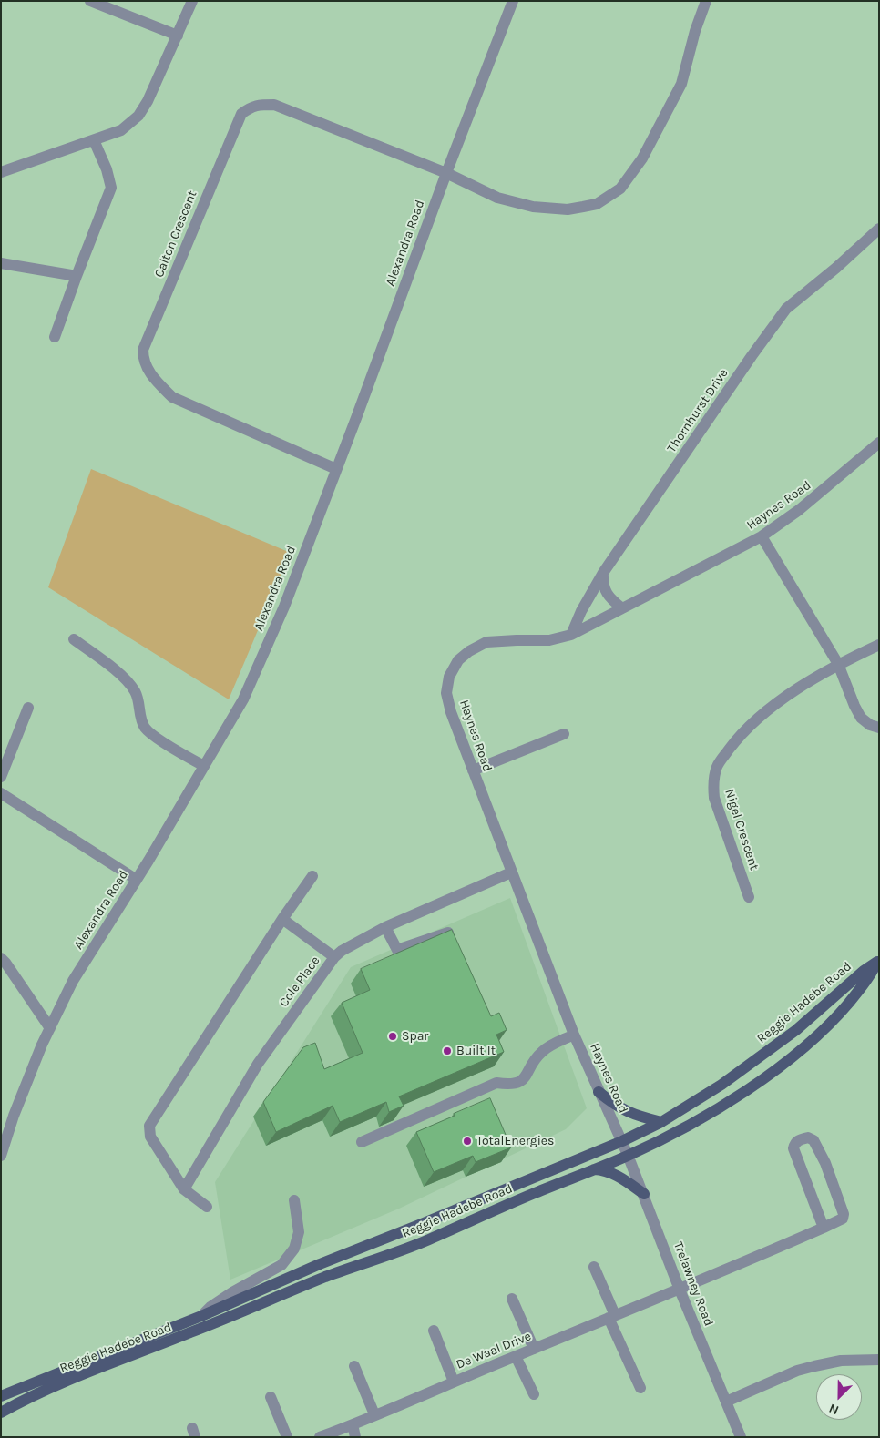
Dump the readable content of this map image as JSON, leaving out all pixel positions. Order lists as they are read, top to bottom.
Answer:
{
  "streets": {
    "main road": ["Reggie Hadebe Road"],
    "street": [
      "Calton Crescent",
      "Alexandra Road",
      "Thornhurst Drive",
      "Haynes Road",
      "Nigel Crescent",
      "Cole Place",
      "Trelawney Road",
      "De Waal Drive"
    ]
  },
  "crossings": [
    ["Calton Crescent", "Alexandra Road"],
    ["Thornhurst Drive", "Haynes Road"],
    ["Haynes Road", "Cole Place"],
    ["Haynes Road", "Reggie Hadebe Road"],
    ["Haynes Road", "Trelawney Road"],
    ["Reggie Hadebe Road", "Trelawney Road"],
    ["Trelawney Road", "De Waal Drive"]
  ],
  "places": ["Spar", "Built It", "TotalEnergies"],
  "north": "bottom left"
}
